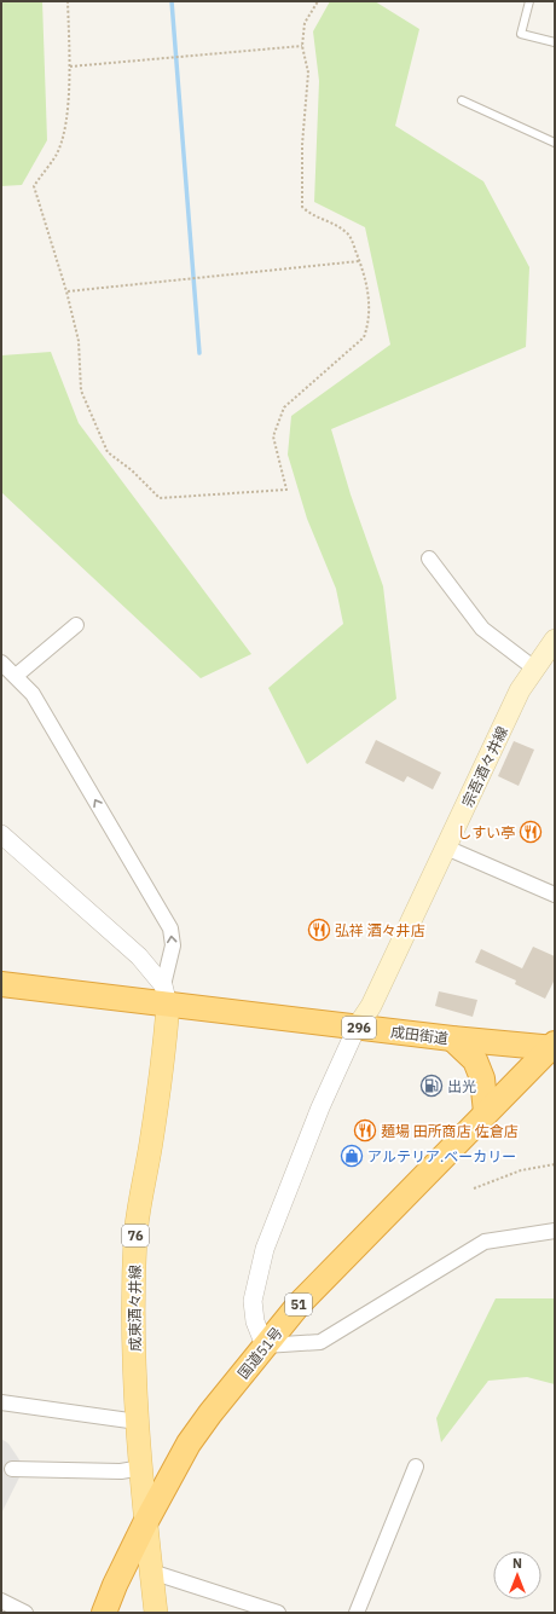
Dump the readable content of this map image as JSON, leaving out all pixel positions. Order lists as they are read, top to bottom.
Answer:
{
  "streets": {
    "highway": [
      "296",
      "成田街道",
      "51",
      "国道51号"
    ],
    "main road": ["宗吾酒々井線", "76", "成東酒々井線"]
  },
  "crossings": [
    ["宗吾酒々井線", "成田街道"],
    ["成田街道", "成東酒々井線"],
    ["成田街道", "国道51号"],
    ["成東酒々井線", "国道51号"]
  ],
  "places": {
    "restaurant": ["しすい亭", "弘祥 酒々井店", "麺場 田所商店 佐倉店"],
    "fuel station": ["出光"],
    "shop": ["アルテリア.ベーカリー"]
  },
  "north": "top"
}
